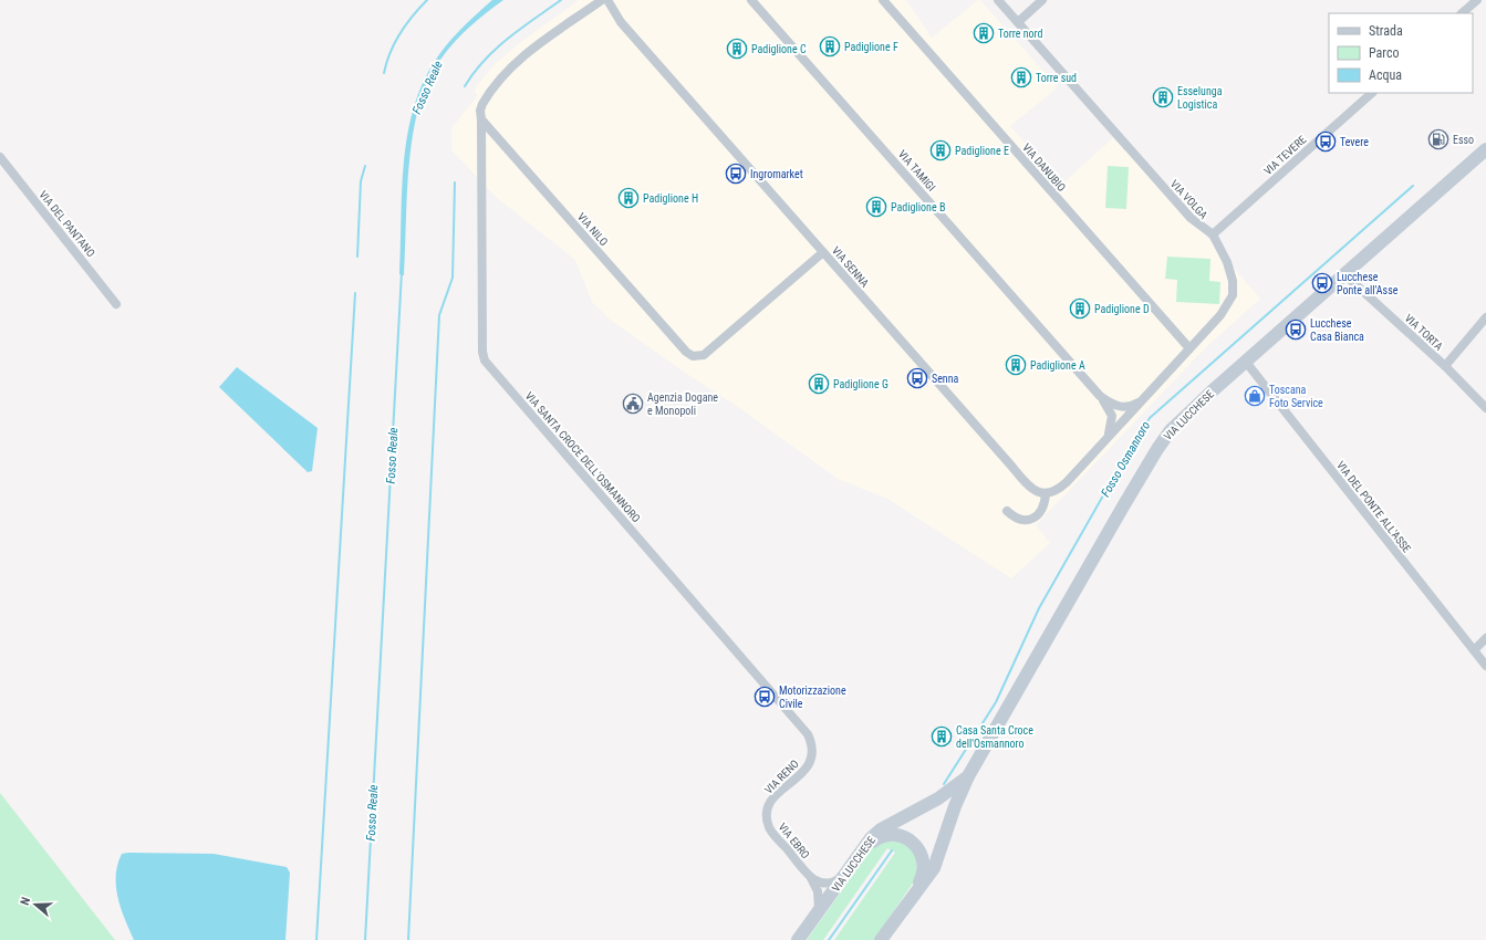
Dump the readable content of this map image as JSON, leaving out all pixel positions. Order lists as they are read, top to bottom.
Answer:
{
  "streets": {
    "main road": ["VIA LUCCHESE"],
    "street": [
      "VIA TEVERE",
      "VIA DANUBIO",
      "VIA TAMIGI",
      "VIA VOLGA",
      "VIA DEL PANTANO",
      "VIA NILO",
      "VIA SENNA",
      "VIA TORTA",
      "VIA SANTA CROCE DELL'OSMANNORO",
      "VIA DEL PONTE ALL'ASSE",
      "VIA RENO",
      "VIA EBRO"
    ]
  },
  "crossings": [
    ["VIA TEVERE", "VIA VOLGA"],
    ["VIA DANUBIO", "VIA VOLGA"],
    ["VIA TAMIGI", "VIA VOLGA"],
    ["VIA VOLGA", "VIA SENNA"],
    ["VIA NILO", "VIA SENNA"],
    ["VIA NILO", "VIA SANTA CROCE DELL'OSMANNORO"],
    ["VIA TORTA", "VIA LUCCHESE"],
    ["VIA LUCCHESE", "VIA DEL PONTE ALL'ASSE"],
    ["VIA LUCCHESE", "VIA EBRO"],
    ["VIA SANTA CROCE DELL'OSMANNORO", "VIA RENO"],
    ["VIA RENO", "VIA EBRO"]
  ],
  "water": ["Fosso Reale", "Fosso Osmannoro"],
  "places": {
    "building": [
      "Torre nord",
      "Padiglione F",
      "Padiglione C",
      "Torre sud",
      "Esselunga Logistica",
      "Padiglione E",
      "Padiglione H",
      "Padiglione B",
      "Padiglione D",
      "Padiglione A",
      "Padiglione G",
      "Casa Santa Croce dell'Osmannoro"
    ],
    "fuel station": ["Esso"],
    "bus stop": [
      "Tevere",
      "Ingromarket",
      "Lucchese Ponte all'Asse",
      "Lucchese Casa Bianca",
      "Senna",
      "Motorizzazione Civile"
    ],
    "shop": ["Toscana Foto Service"],
    "public building": ["Agenzia Dogane e Monopoli"]
  },
  "legend": ["Strada", "Parco", "Acqua"],
  "north": "left"
}
